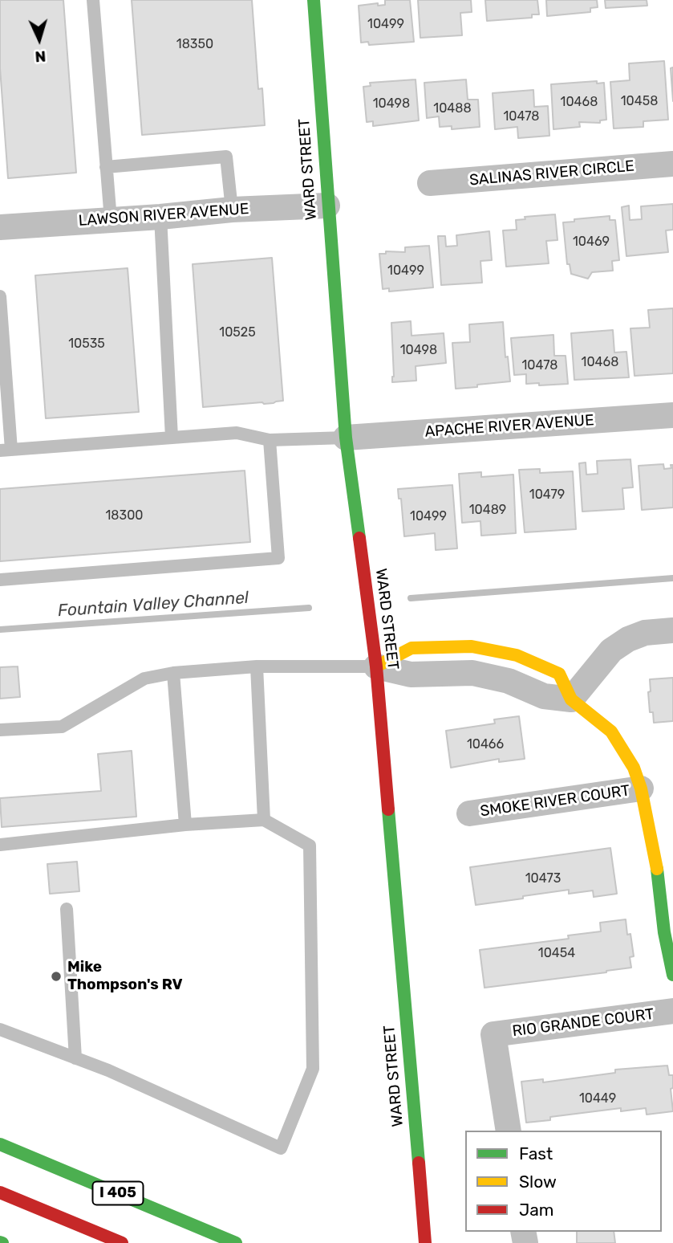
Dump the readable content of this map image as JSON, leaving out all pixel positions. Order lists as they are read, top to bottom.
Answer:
{
  "streets": {
    "main road": ["WARD STREET", "I 405"],
    "street": [
      "SALINAS RIVER CIRCLE",
      "LAWSON RIVER AVENUE",
      "APACHE RIVER AVENUE",
      "SMOKE RIVER COURT",
      "RIO GRANDE COURT"
    ]
  },
  "crossings": [
    ["WARD STREET", "LAWSON RIVER AVENUE"],
    ["WARD STREET", "APACHE RIVER AVENUE"]
  ],
  "water": ["Fountain Valley Channel"],
  "places": ["Mike Thompson's RV"],
  "house_numbers": [
    "10499",
    "18350",
    "10458",
    "10468",
    "10498",
    "10488",
    "10478",
    "10469",
    "10499",
    "10525",
    "10535",
    "10498",
    "10468",
    "10478",
    "10479",
    "10489",
    "18300",
    "10499",
    "10466",
    "10473",
    "10454",
    "10449"
  ],
  "legend": ["Fast", "Slow", "Jam"],
  "north": "bottom"
}
